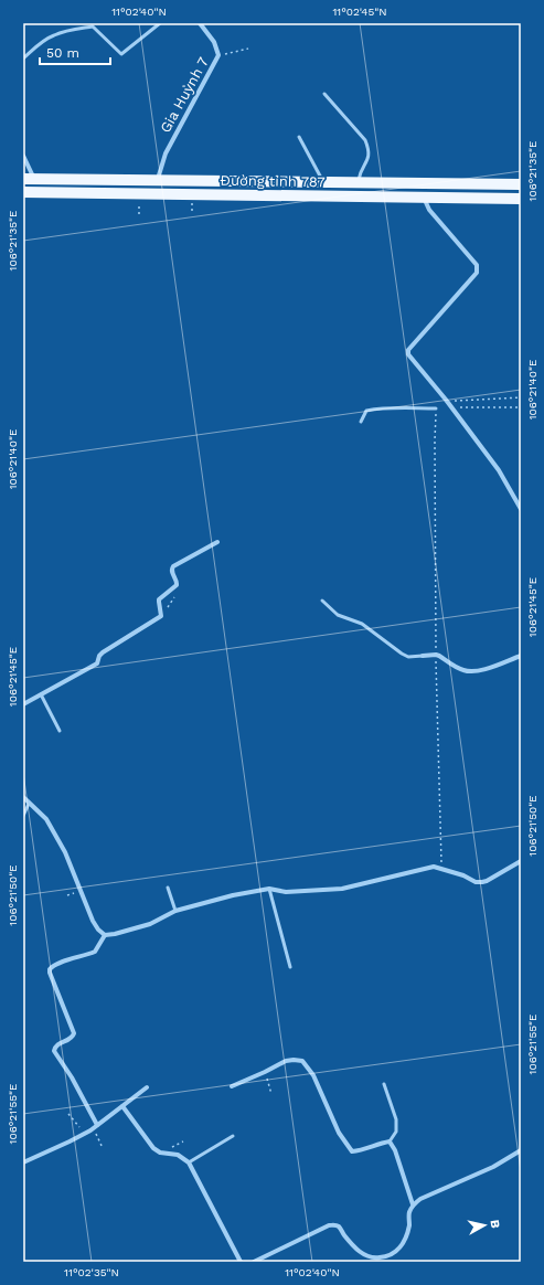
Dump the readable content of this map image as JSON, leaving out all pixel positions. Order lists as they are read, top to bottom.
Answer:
{
  "streets": {
    "main road": ["Đường tỉnh 787"],
    "street": ["Gia Huỳnh 7"]
  },
  "crossings": [
    ["Gia Huỳnh 7", "Đường tỉnh 787"]
  ],
  "scale_bar": "50 m",
  "north": "right",
  "coordinates": [
    "11°02'40\"N",
    "11°02'45\"N",
    "106°21'35\"E",
    "106°21'40\"E",
    "106°21'45\"E",
    "106°21'50\"E",
    "106°21'55\"E",
    "11°02'35\"N"
  ]
}
